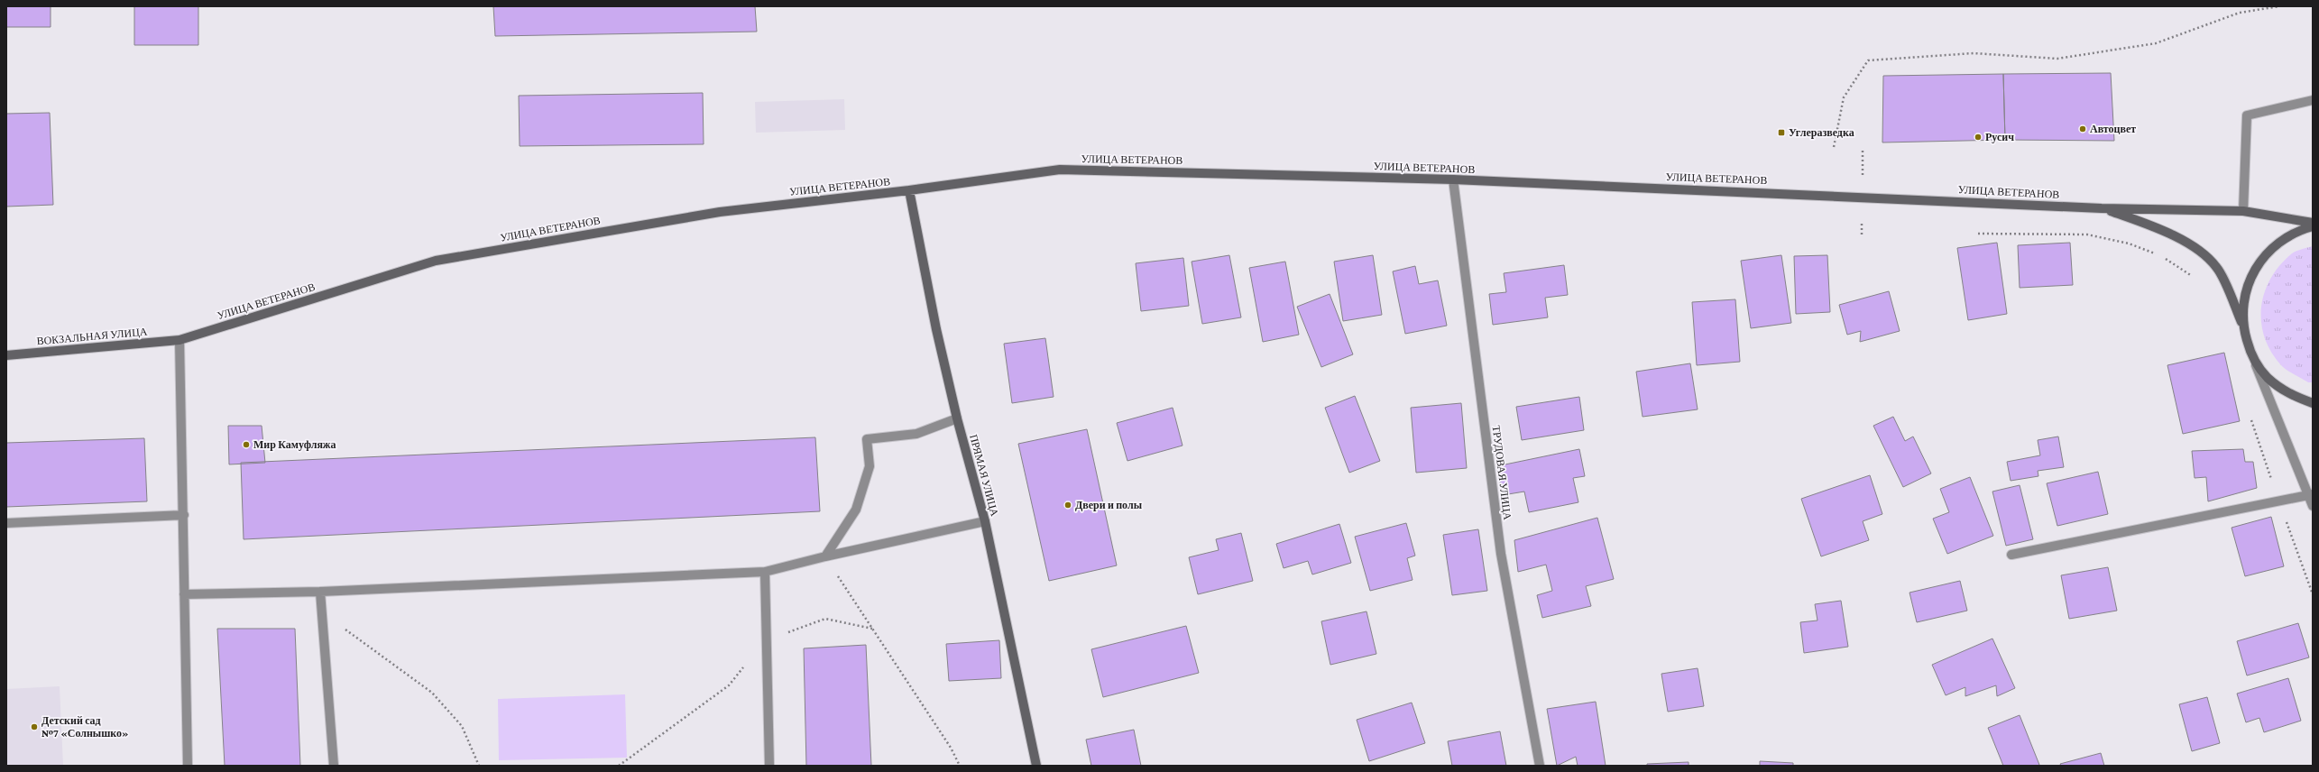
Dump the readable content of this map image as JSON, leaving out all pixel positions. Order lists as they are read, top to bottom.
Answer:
{
  "streets": {
    "main road": ["УЛИЦА ВЕТЕРАНОВ", "ВОКЗАЛЬНАЯ УЛИЦА", "ПРЯМАЯ УЛИЦА"],
    "street": ["ТРУДОВАЯ УЛИЦА"]
  },
  "crossings": [
    ["УЛИЦА ВЕТЕРАНОВ", "ВОКЗАЛЬНАЯ УЛИЦА"],
    ["УЛИЦА ВЕТЕРАНОВ", "ТРУДОВАЯ УЛИЦА"],
    ["УЛИЦА ВЕТЕРАНОВ", "ПРЯМАЯ УЛИЦА"]
  ],
  "places": {
    "other": [
      "Автоцвет",
      "Русич",
      "Мир Камуфляжа",
      "Двери и полы",
      "Детский сад №7 «Солнышко»"
    ],
    "transit": ["Углеразведка"]
  }
}
